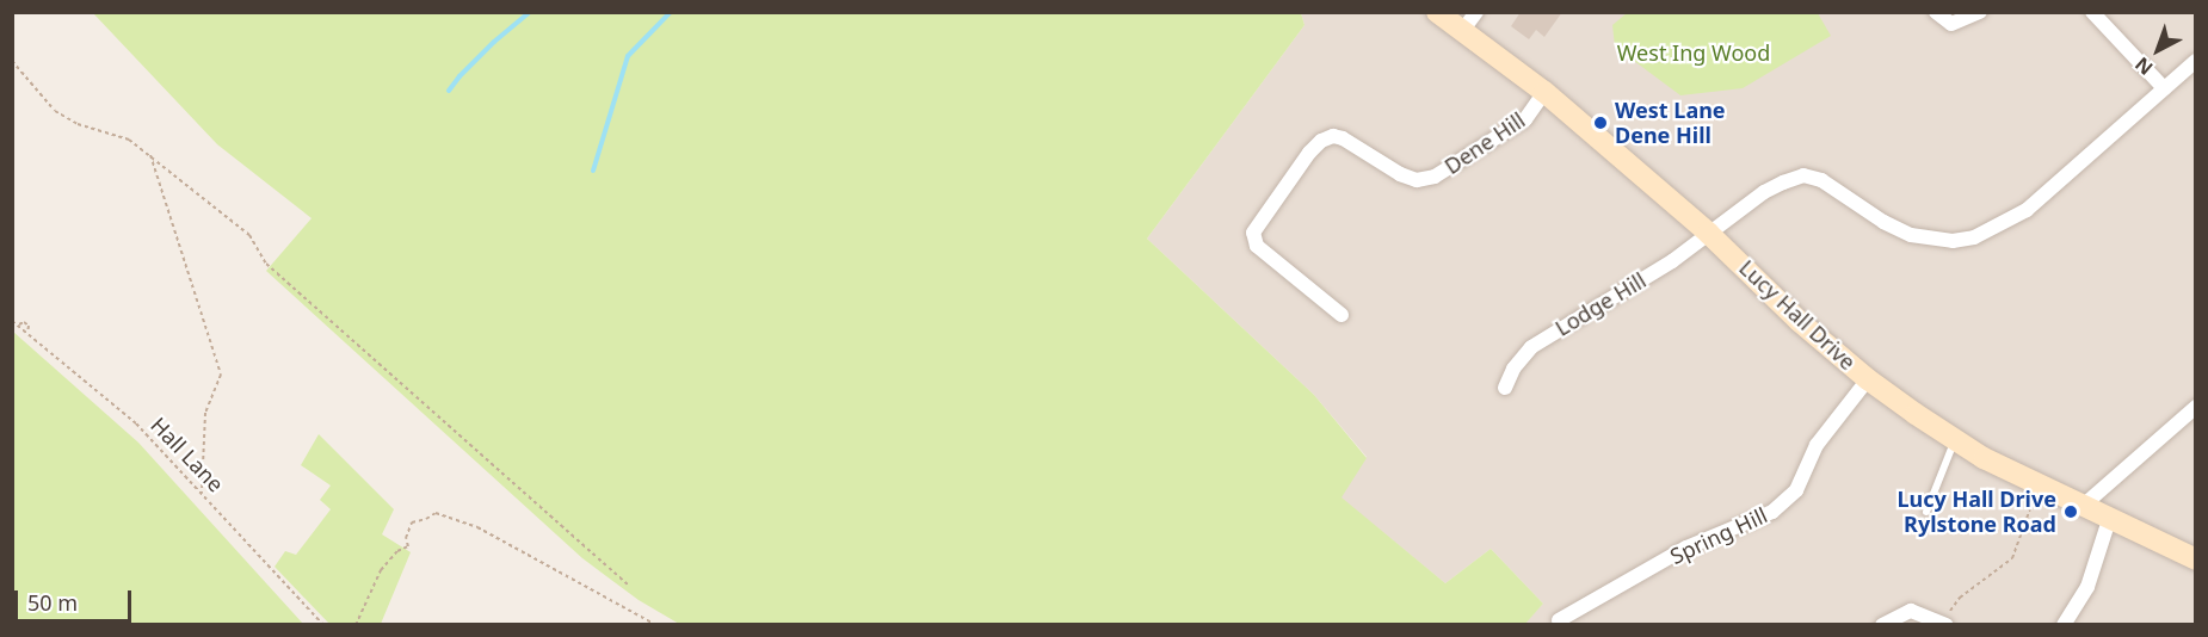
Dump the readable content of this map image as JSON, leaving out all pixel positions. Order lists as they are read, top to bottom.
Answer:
{
  "streets": {
    "street": [
      "Dene Hill",
      "Lodge Hill",
      "Lucy Hall Drive",
      "Spring Hill"
    ],
    "path": ["Hall Lane"]
  },
  "crossings": [
    ["Dene Hill", "Lucy Hall Drive"],
    ["Lodge Hill", "Lucy Hall Drive"],
    ["Lucy Hall Drive", "Spring Hill"]
  ],
  "parks": ["West Ing Wood"],
  "places": ["West Lane Dene Hill", "Lucy Hall Drive Rylstone Road"],
  "scale_bar": "50 m",
  "north": "bottom left"
}
